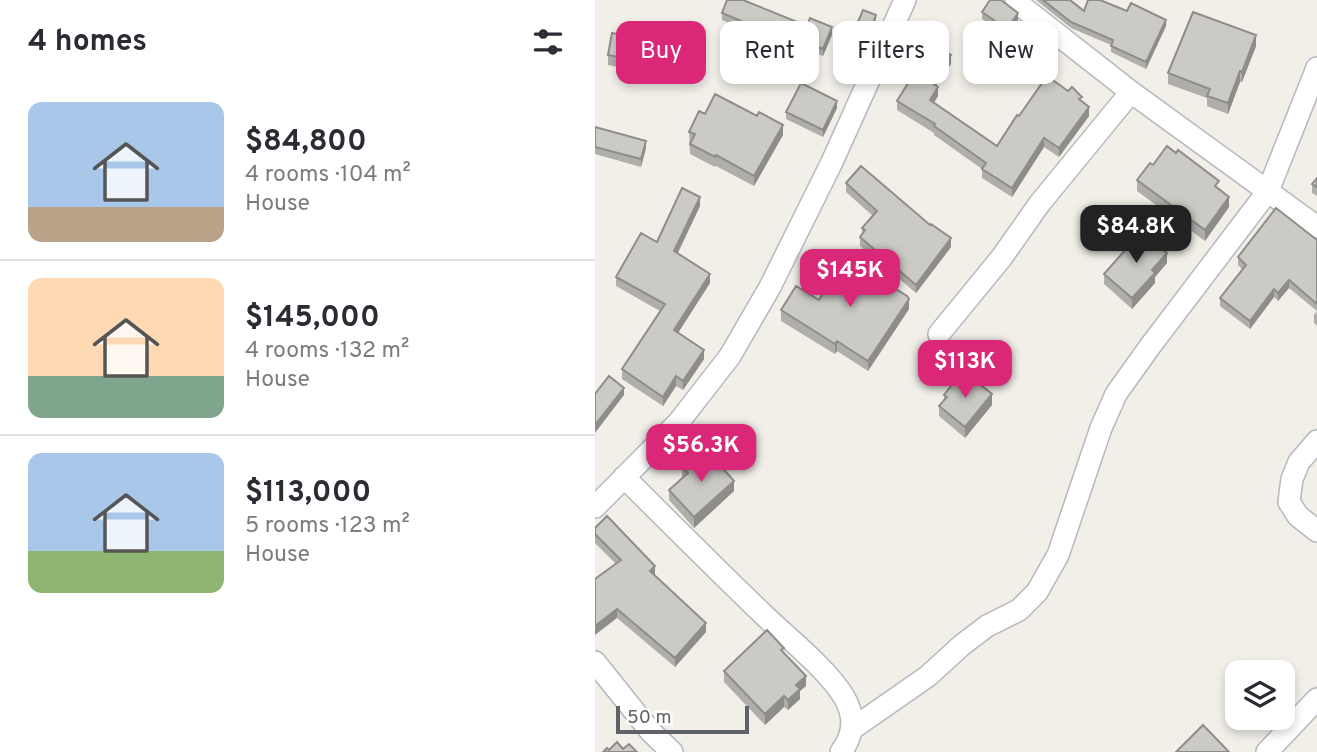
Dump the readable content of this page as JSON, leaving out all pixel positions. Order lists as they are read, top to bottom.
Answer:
{
  "scale_bar": "50 m",
  "page": {
    "heading": "4 homes",
    "chip": [
      "Buy",
      "Rent",
      "Filters",
      "New"
    ],
    "list": [
      {
        "name": "$84,800",
        "note": "4 rooms · 104 m² · House"
      },
      {
        "name": "$145,000",
        "note": "4 rooms · 132 m² · House"
      },
      {
        "name": "$113,000",
        "note": "5 rooms · 123 m² · House"
      }
    ],
    "price": [
      "$84.8K",
      "$145K",
      "$113K",
      "$56.3K"
    ],
    "scale": "50 m"
  }
}
